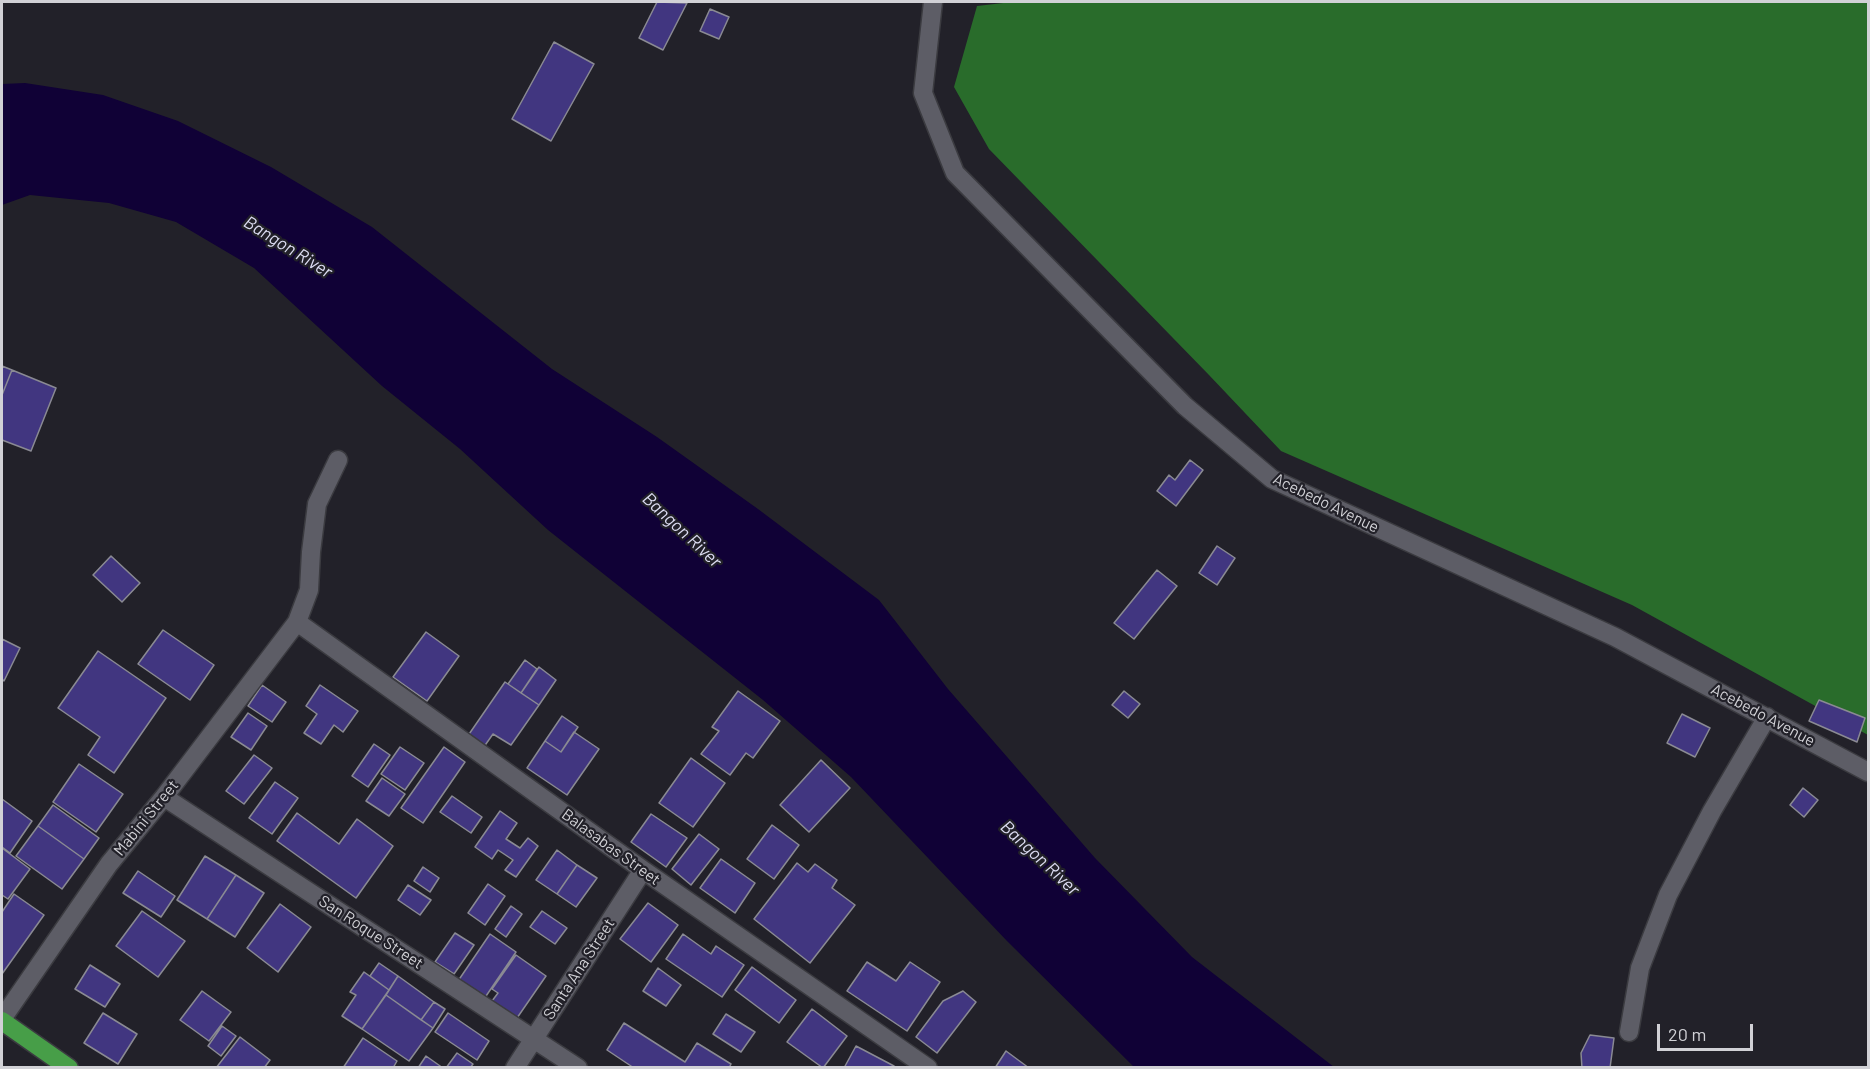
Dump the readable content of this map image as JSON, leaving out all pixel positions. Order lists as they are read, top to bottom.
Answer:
{
  "streets": {
    "street": [
      "Acebedo Avenue",
      "Mabini Street",
      "Balasabas Street",
      "San Roque Street",
      "Santa Ana Street"
    ]
  },
  "crossings": [
    ["Mabini Street", "Balasabas Street"],
    ["Mabini Street", "San Roque Street"],
    ["Balasabas Street", "Santa Ana Street"],
    ["San Roque Street", "Santa Ana Street"]
  ],
  "water": ["Bangon River"],
  "scale_bar": "20 m"
}
